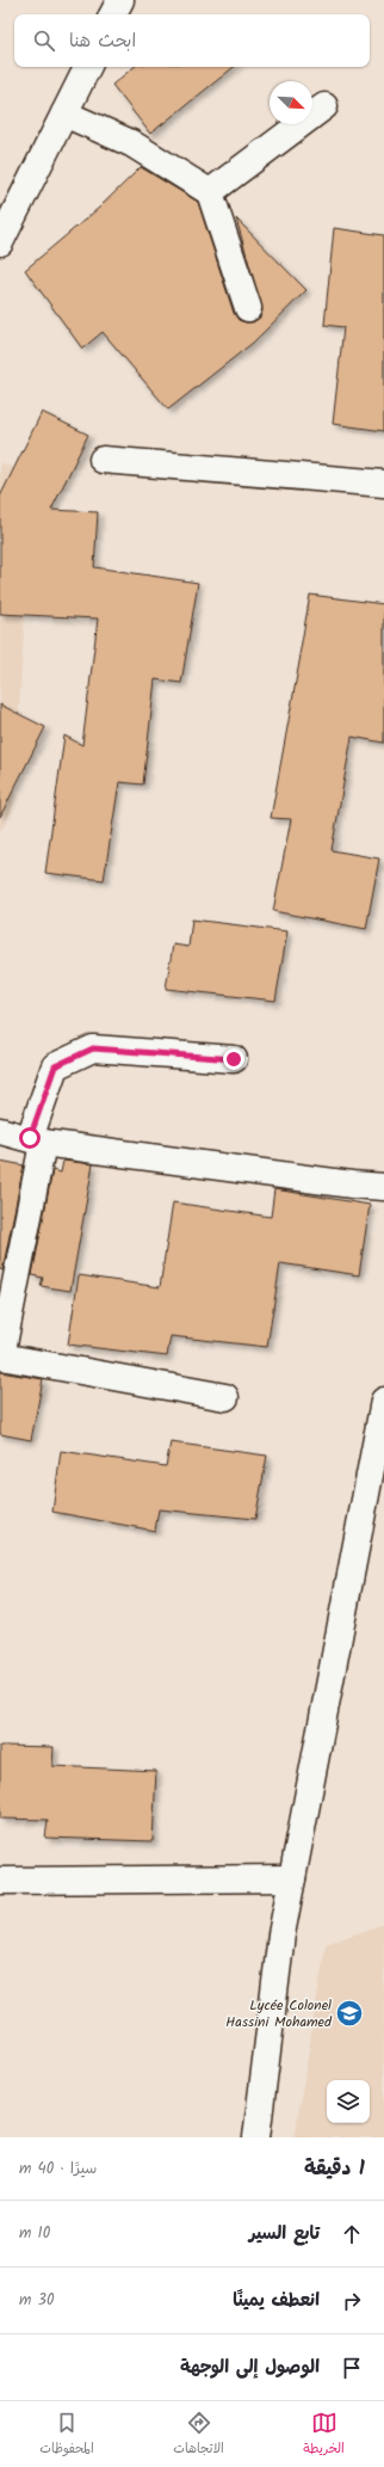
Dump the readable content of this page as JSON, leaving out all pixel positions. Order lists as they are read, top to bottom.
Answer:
{
  "places": {
    "school or university": ["Lycée Colonel Hassini Mohamed"]
  },
  "north": "bottom right",
  "page": {
    "search": "ابحث هنا",
    "heading": ["1 دقيقة", "سيرًا · 40 m"],
    "list": [
      ["تابع السير", "10 m"],
      ["انعطف يمينًا", "30 m"],
      "الوصول إلى الوجهة"
    ],
    "nav": ["الخريطة", "الاتجاهات", "المحفوظات"]
  }
}
